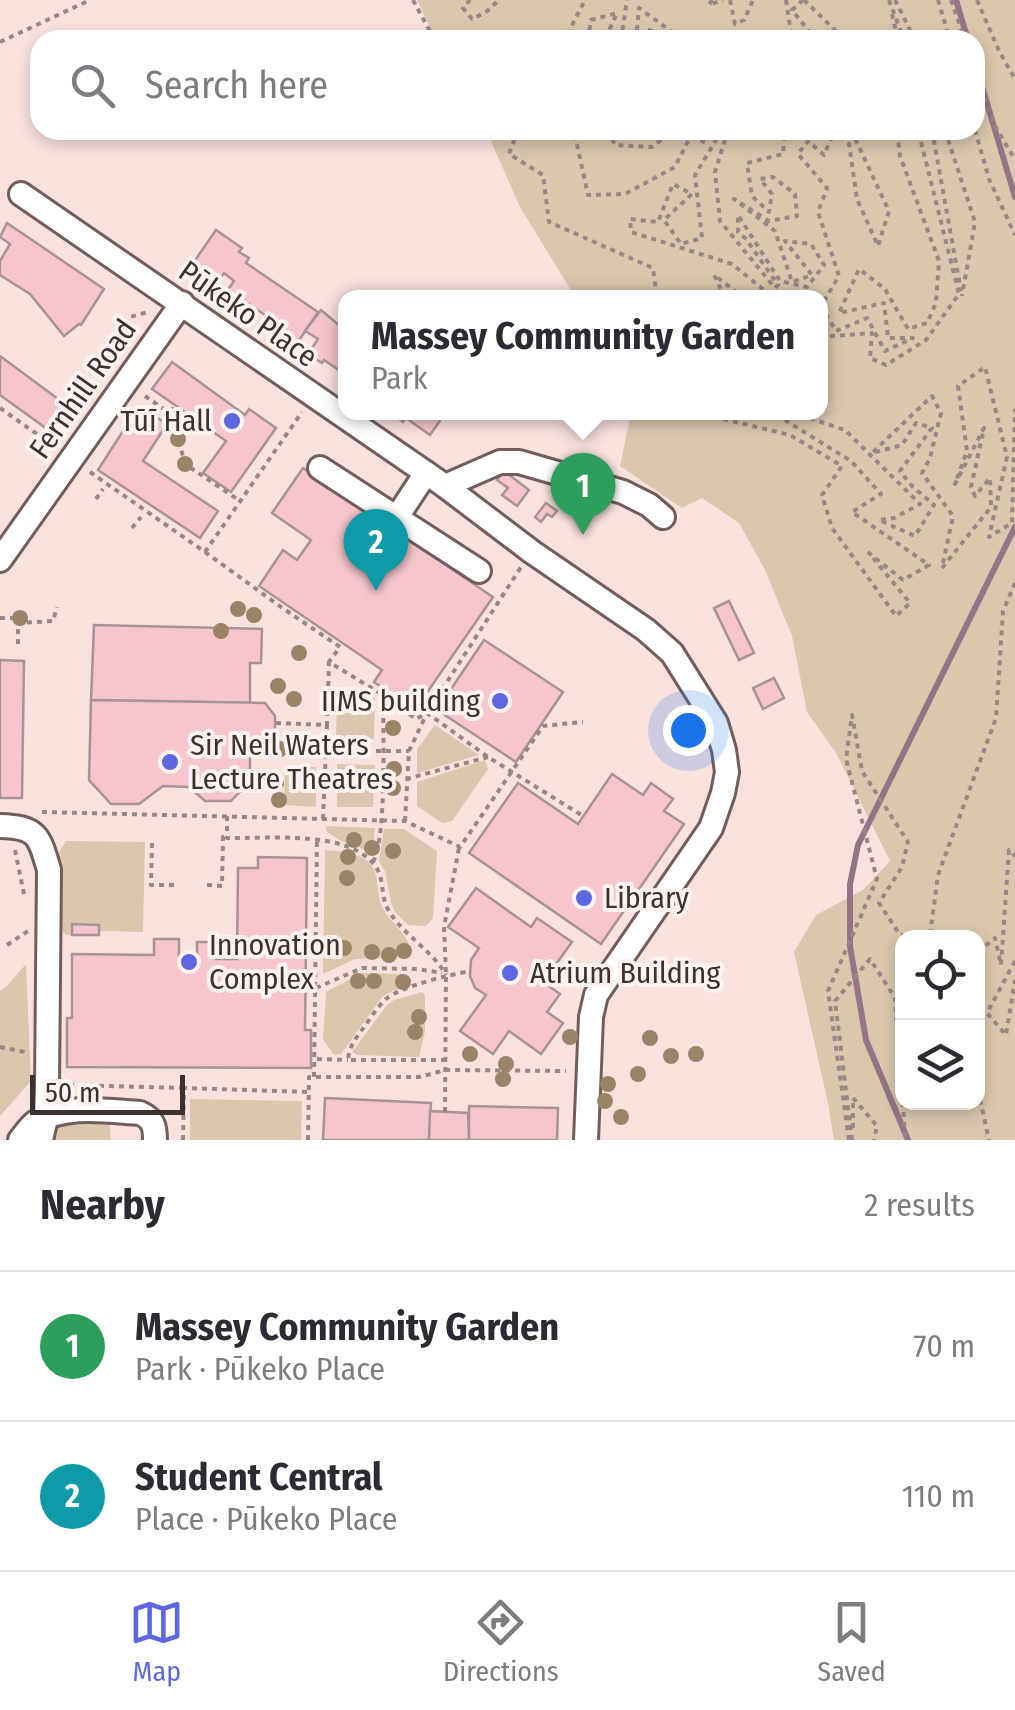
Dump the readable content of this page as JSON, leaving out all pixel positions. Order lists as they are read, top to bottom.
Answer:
{
  "streets": {
    "street": ["Pūkeko Place", "Fernhill Road"]
  },
  "crossings": [
    ["Pūkeko Place", "Fernhill Road"]
  ],
  "places": [
    "Tūī Hall",
    "IIMS building",
    "Sir Neil Waters Lecture Theatres",
    "Library",
    "Innovation Complex",
    "Atrium Building"
  ],
  "scale_bar": "50 m",
  "page": {
    "search": "Search here",
    "popup": ["Massey Community Garden", "Park"],
    "pins": ["1", "2"],
    "scale": "50 m",
    "heading": ["Nearby", "2 results"],
    "list": [
      {
        "mark": "1",
        "name": "Massey Community Garden",
        "note": "Park · Pūkeko Place",
        "value": "70 m"
      },
      {
        "mark": "2",
        "name": "Student Central",
        "note": "Place · Pūkeko Place",
        "value": "110 m"
      }
    ],
    "nav": ["Map", "Directions", "Saved"]
  }
}
